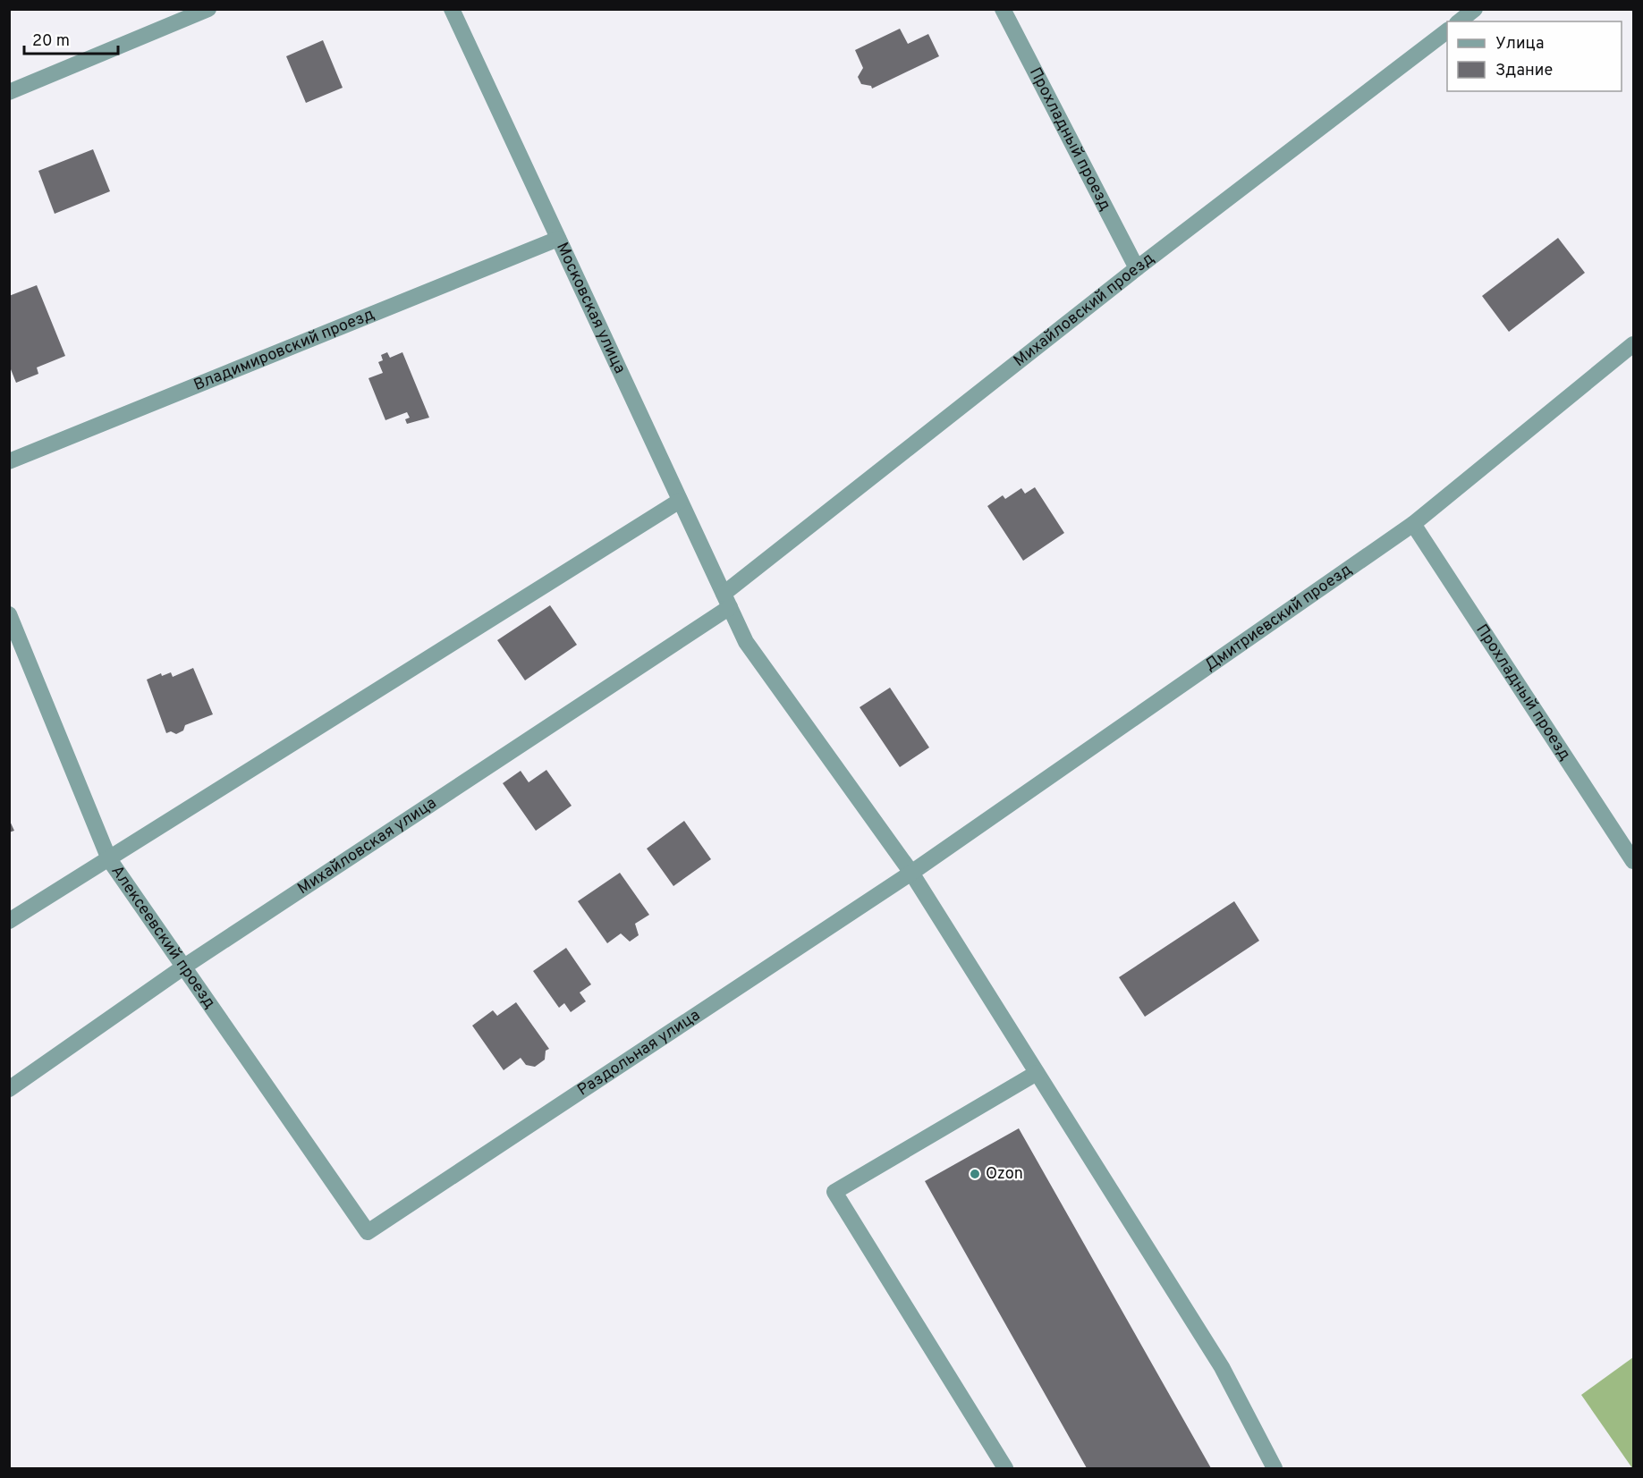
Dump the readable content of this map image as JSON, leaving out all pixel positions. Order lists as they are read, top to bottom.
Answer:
{
  "streets": {
    "street": [
      "Прохладный проезд",
      "Московская улица",
      "Михайловский проезд",
      "Владимировский проезд",
      "Дмитриевский проезд",
      "Михайловская улица",
      "Алексеевский проезд",
      "Раздольная улица"
    ]
  },
  "crossings": [
    ["Прохладный проезд", "Михайловский проезд"],
    ["Прохладный проезд", "Дмитриевский проезд"],
    ["Московская улица", "Михайловский проезд"],
    ["Московская улица", "Владимировский проезд"],
    ["Московская улица", "Дмитриевский проезд"],
    ["Московская улица", "Михайловская улица"],
    ["Московская улица", "Раздольная улица"],
    ["Михайловский проезд", "Михайловская улица"],
    ["Дмитриевский проезд", "Раздольная улица"],
    ["Михайловская улица", "Алексеевский проезд"],
    ["Алексеевский проезд", "Раздольная улица"]
  ],
  "places": ["Ozon"],
  "legend": ["Улица", "Здание"],
  "scale_bar": "20 m"
}
